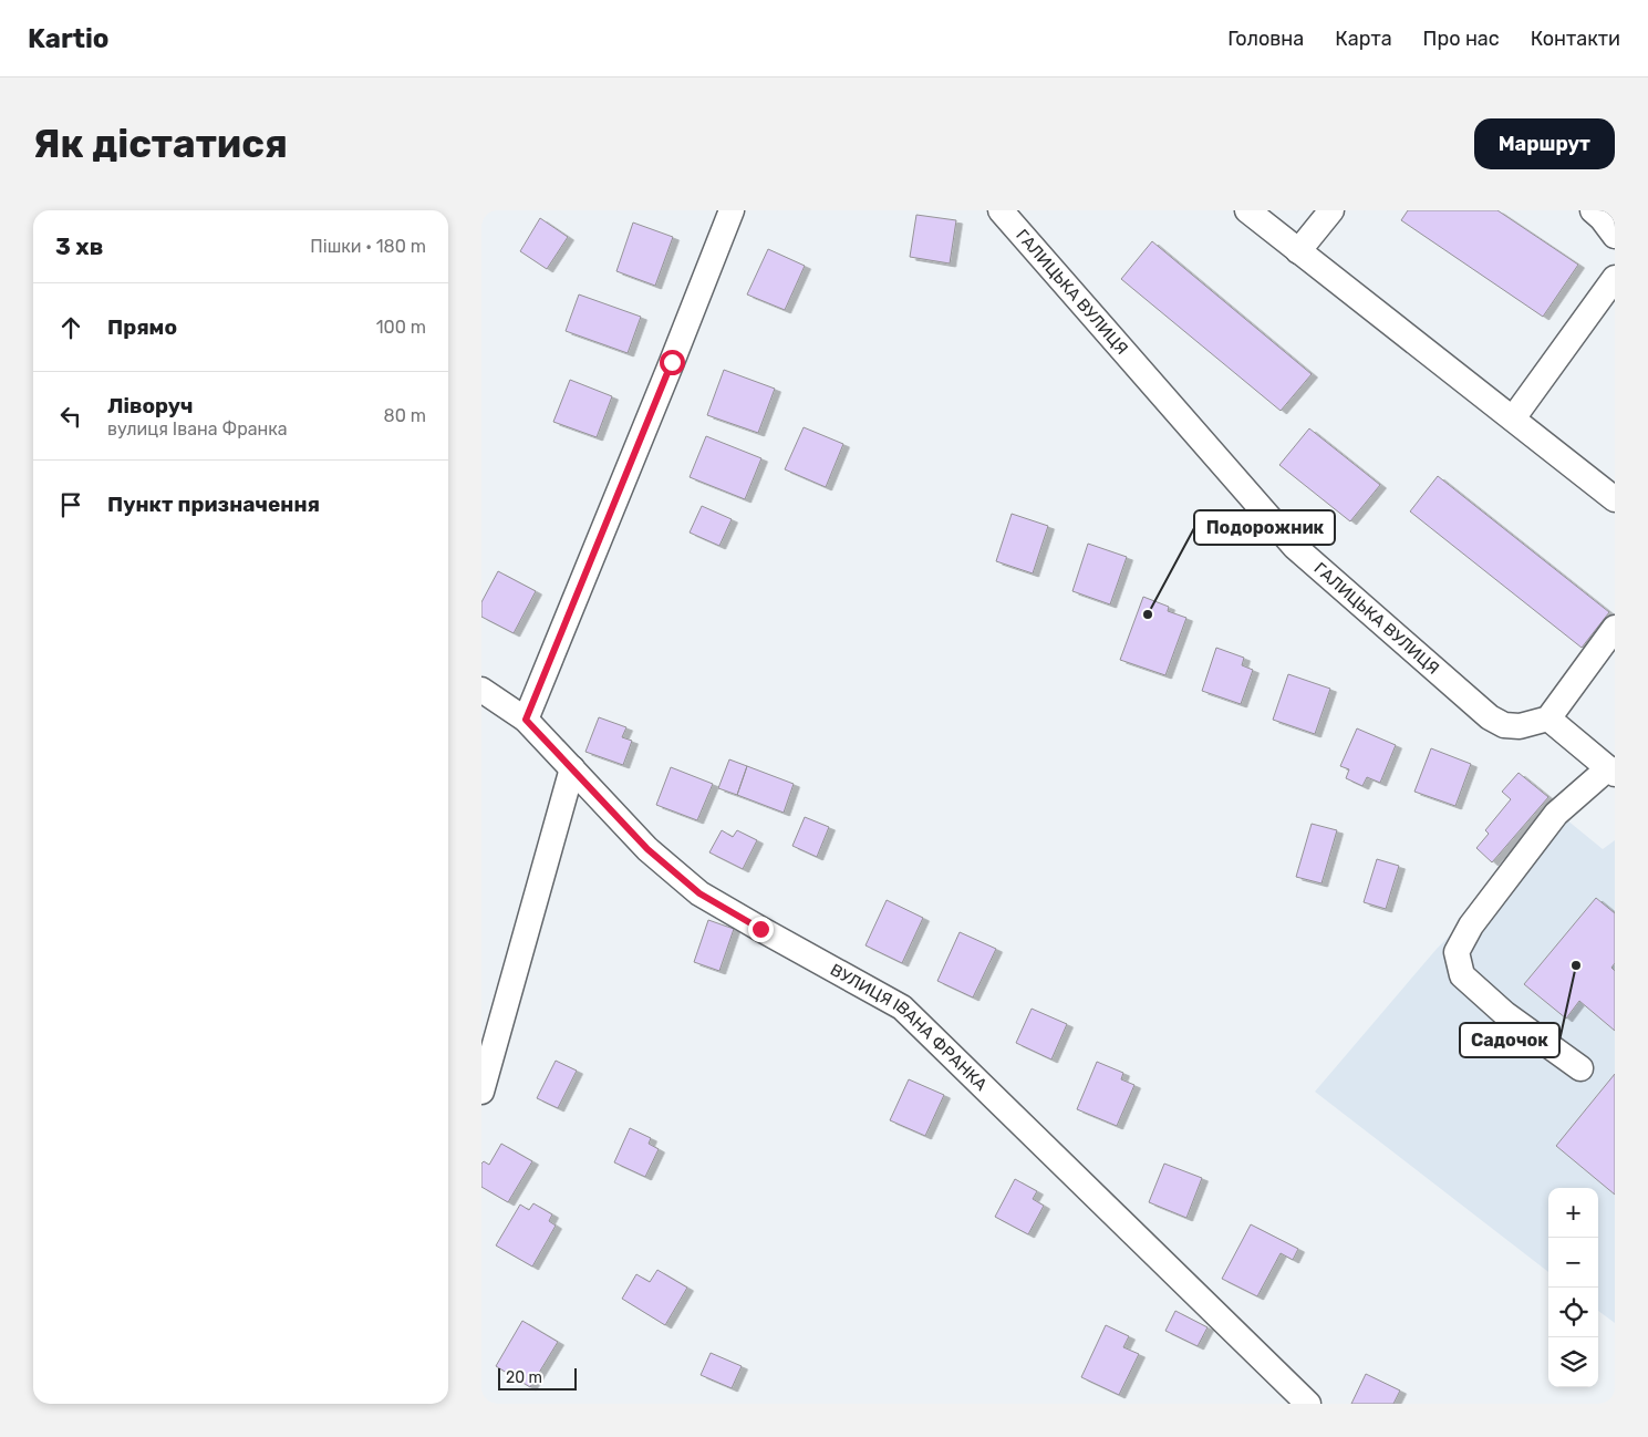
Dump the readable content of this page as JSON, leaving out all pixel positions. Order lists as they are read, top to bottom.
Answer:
{
  "streets": {
    "street": ["ГАЛИЦЬКА ВУЛИЦЯ", "ВУЛИЦЯ ІВАНА ФРАНКА"]
  },
  "places": ["Подорожник", "Садочок"],
  "scale_bar": "20 m",
  "page": {
    "header": "Kartio",
    "nav": [
      "Головна",
      "Карта",
      "Про нас",
      "Контакти"
    ],
    "buttons": "Маршрут",
    "title": "Як дістатися",
    "heading": ["3 хв", "Пішки · 180 m"],
    "list": [
      ["Прямо", "100 m"],
      ["Ліворуч", "вулиця Івана Франка", "80 m"],
      "Пункт призначення"
    ],
    "map_buttons": ["+", "−"],
    "scale": "20 m"
  }
}
